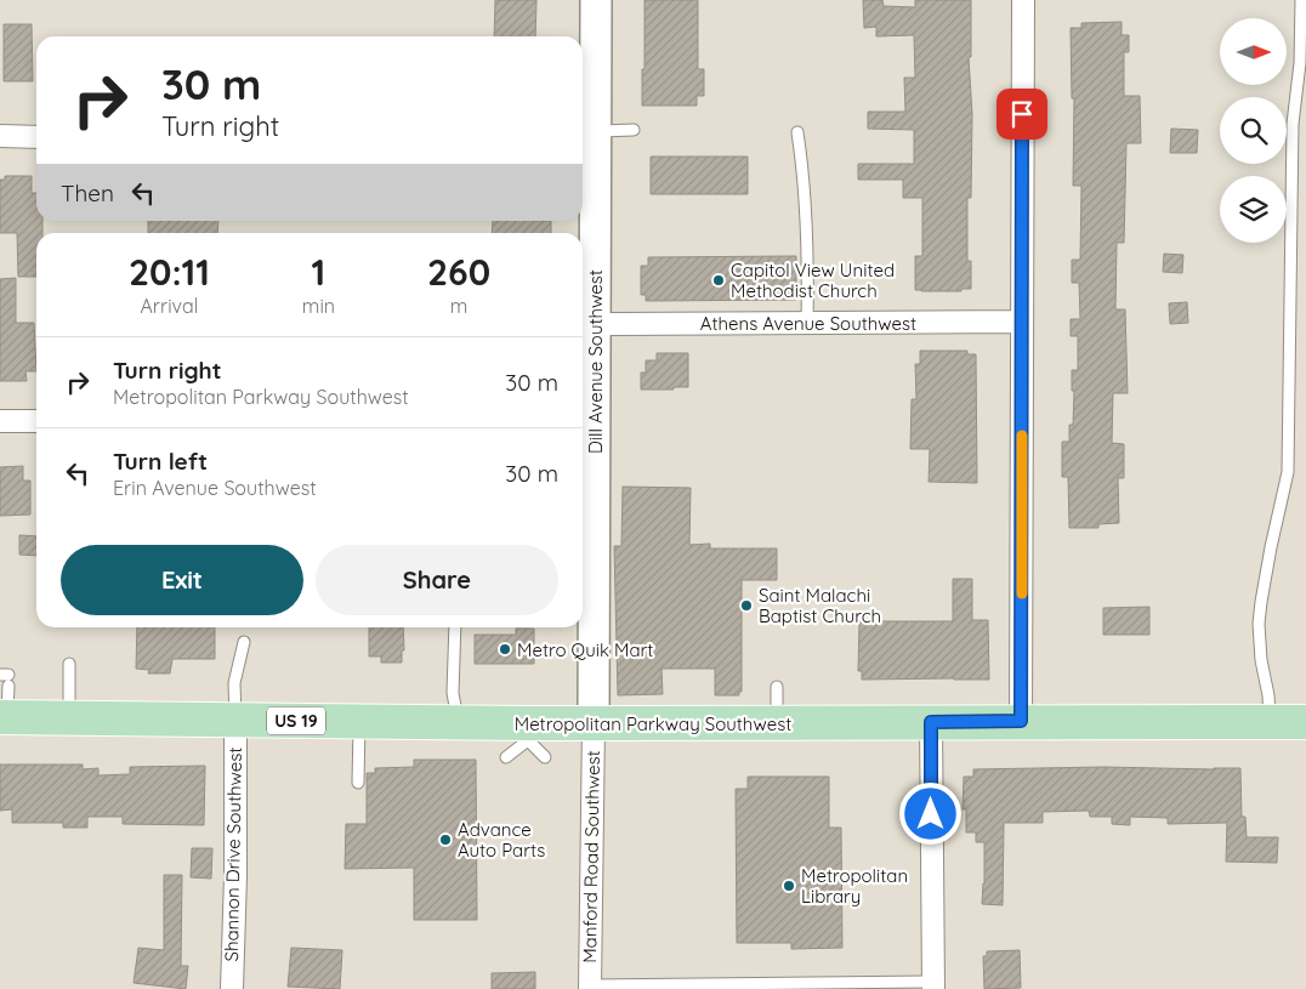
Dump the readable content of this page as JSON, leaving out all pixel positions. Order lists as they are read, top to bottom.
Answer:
{
  "streets": {
    "main road": ["Dill Avenue Southwest", "US 19", "Metropolitan Parkway Southwest"],
    "street": ["Athens Avenue Southwest", "Shannon Drive Southwest", "Manford Road Southwest"]
  },
  "crossings": [
    ["Athens Avenue Southwest", "Dill Avenue Southwest"],
    ["Dill Avenue Southwest", "Metropolitan Parkway Southwest"],
    ["Dill Avenue Southwest", "Manford Road Southwest"],
    ["Metropolitan Parkway Southwest", "Shannon Drive Southwest"],
    ["Metropolitan Parkway Southwest", "Manford Road Southwest"]
  ],
  "places": [
    "Capitol View United Methodist Church",
    "Saint Malachi Baptist Church",
    "Metro Quik Mart",
    "Advance Auto Parts",
    "Metropolitan Library"
  ],
  "north": "right",
  "page": {
    "turn": ["30 m", "Turn right"],
    "then": "Then",
    "eta": [
      "20:11",
      "Arrival",
      "1",
      "min",
      "260",
      "m"
    ],
    "list": [
      {
        "name": "Turn right",
        "note": "Metropolitan Parkway Southwest",
        "value": "30 m"
      },
      {
        "name": "Turn left",
        "note": "Erin Avenue Southwest",
        "value": "30 m"
      }
    ],
    "buttons": ["Exit", "Share"]
  }
}
